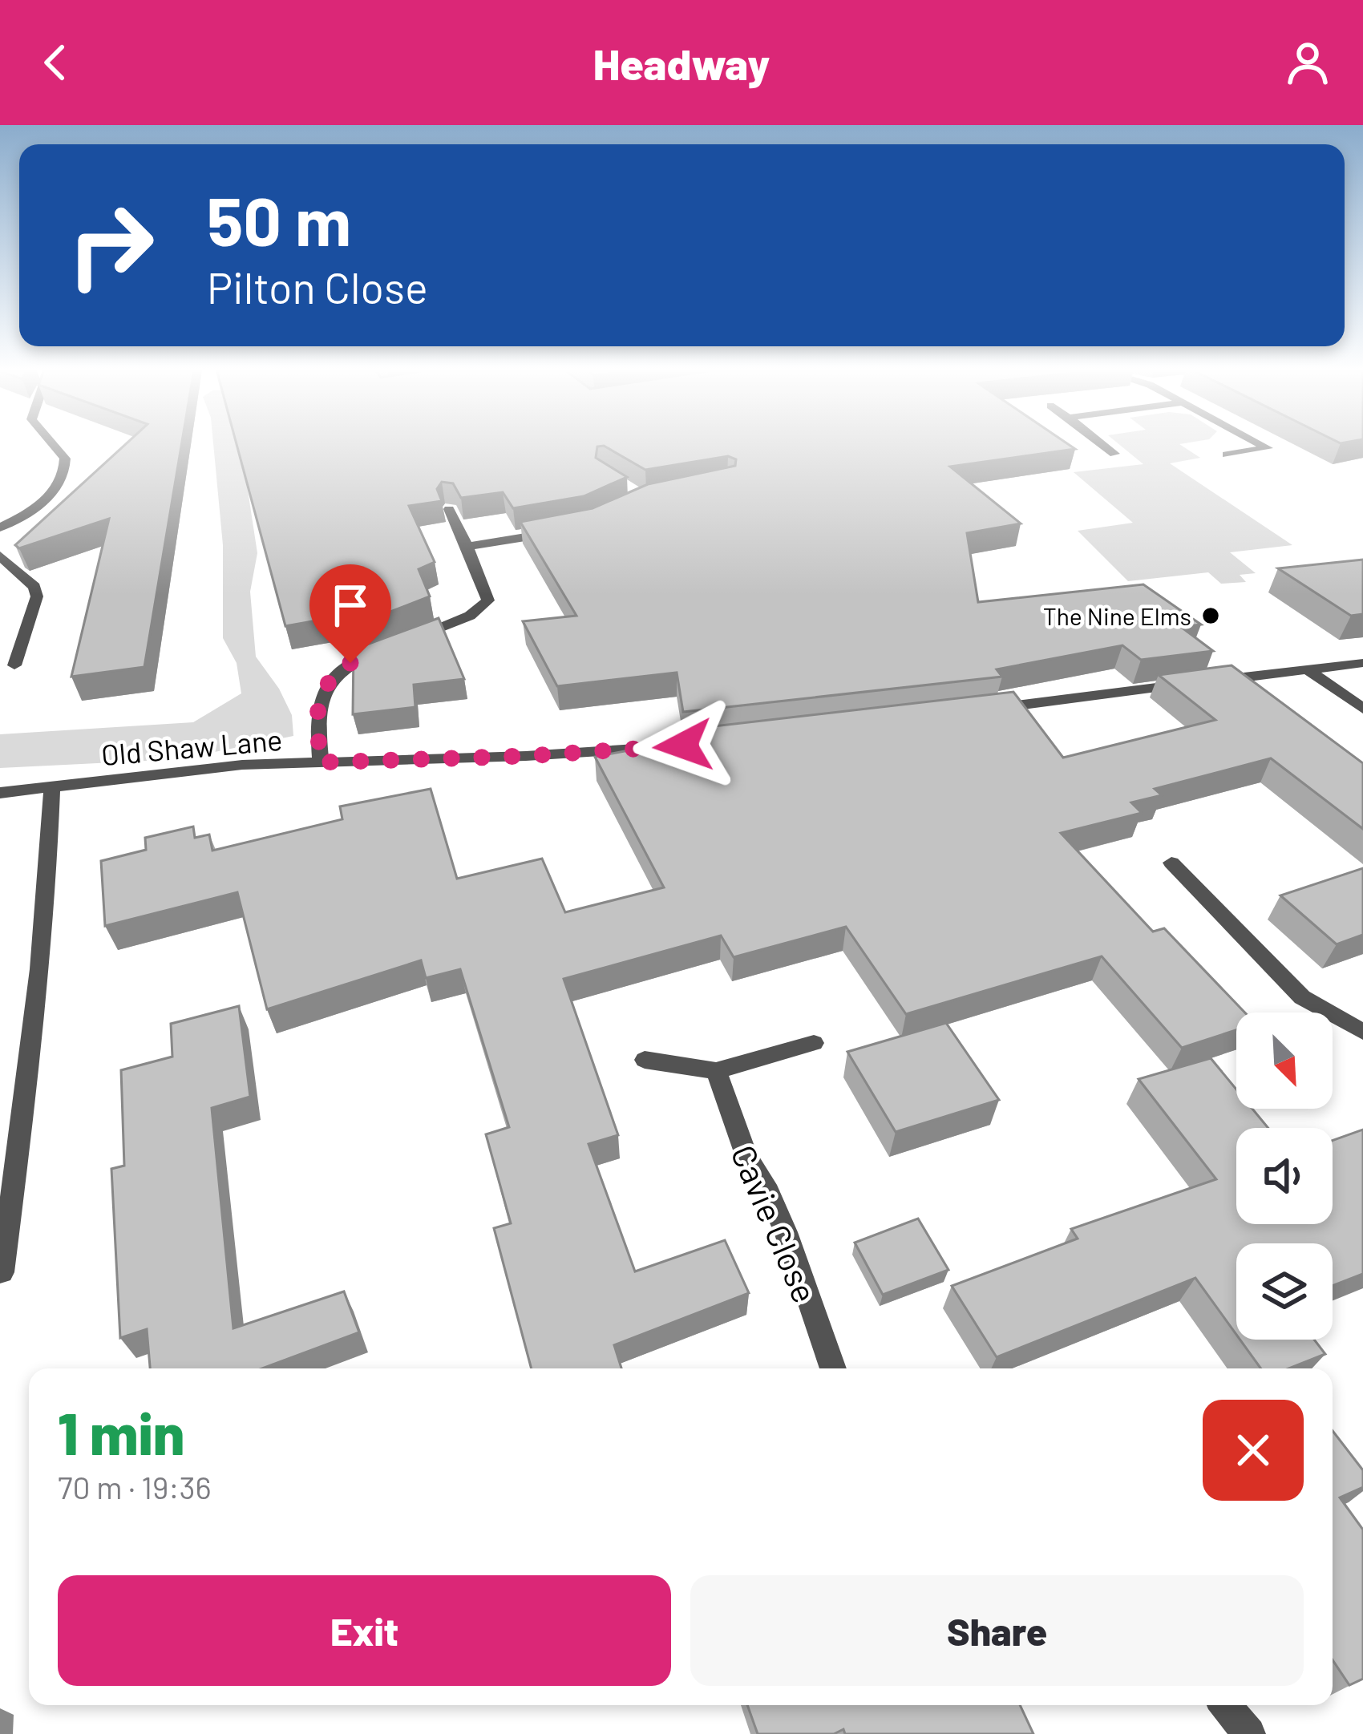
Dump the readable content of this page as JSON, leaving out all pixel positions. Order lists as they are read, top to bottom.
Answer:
{
  "streets": {
    "street": ["Old Shaw Lane", "Cavie Close"]
  },
  "places": ["The Nine Elms"],
  "north": "bottom right",
  "page": {
    "header": "Headway",
    "turn": ["50 m", "Pilton Close"],
    "heading": ["1 min", "70 m · 19:36"],
    "buttons": ["Exit", "Share"]
  }
}
